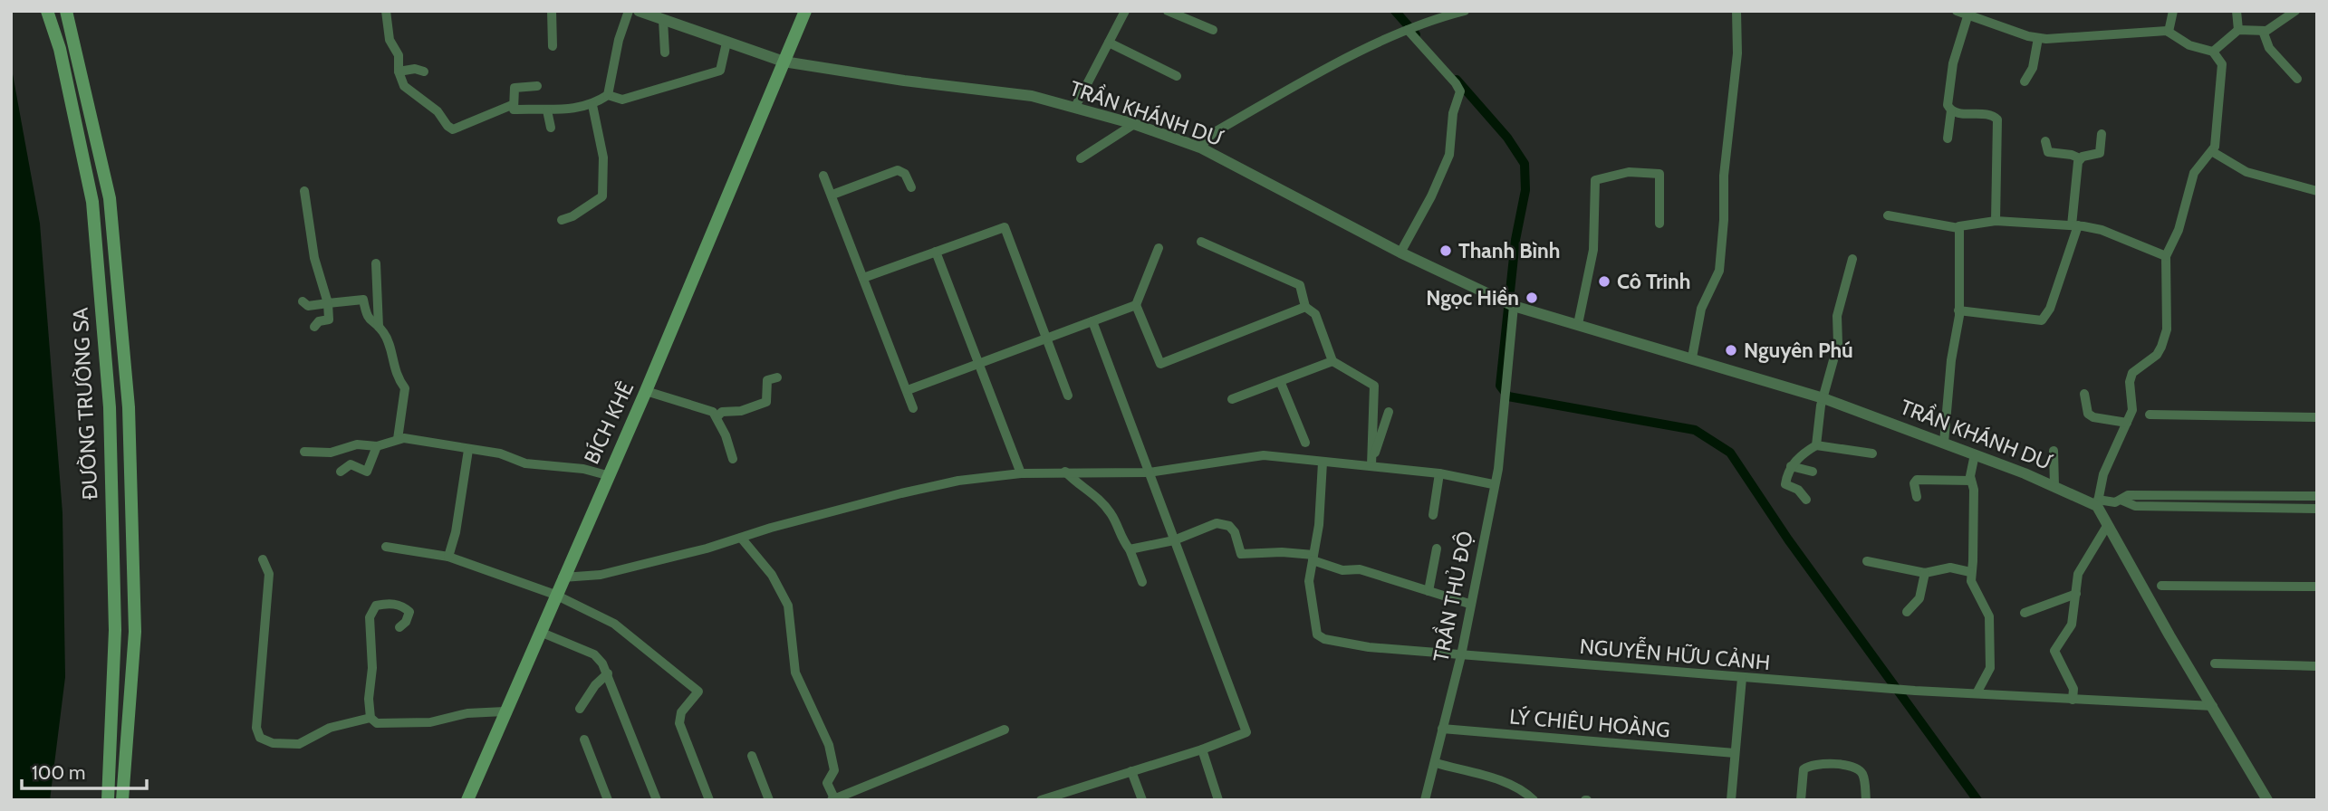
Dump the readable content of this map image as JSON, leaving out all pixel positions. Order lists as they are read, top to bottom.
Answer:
{
  "streets": {
    "main road": ["ĐƯỜNG TRƯỜNG SA", "BÍCH KHÊ"],
    "street": [
      "TRẦN KHÁNH DƯ",
      "TRẦN THỦ ĐỘ",
      "NGUYỄN HỮU CẢNH",
      "LÝ CHIÊU HOÀNG"
    ]
  },
  "crossings": [
    ["TRẦN KHÁNH DƯ", "BÍCH KHÊ"],
    ["TRẦN KHÁNH DƯ", "TRẦN THỦ ĐỘ"],
    ["TRẦN THỦ ĐỘ", "NGUYỄN HỮU CẢNH"],
    ["TRẦN THỦ ĐỘ", "LÝ CHIÊU HOÀNG"]
  ],
  "places": [
    "Thanh Bình",
    "Cô Trinh",
    "Ngọc Hiền",
    "Nguyên Phú"
  ],
  "scale_bar": "100 m"
}
